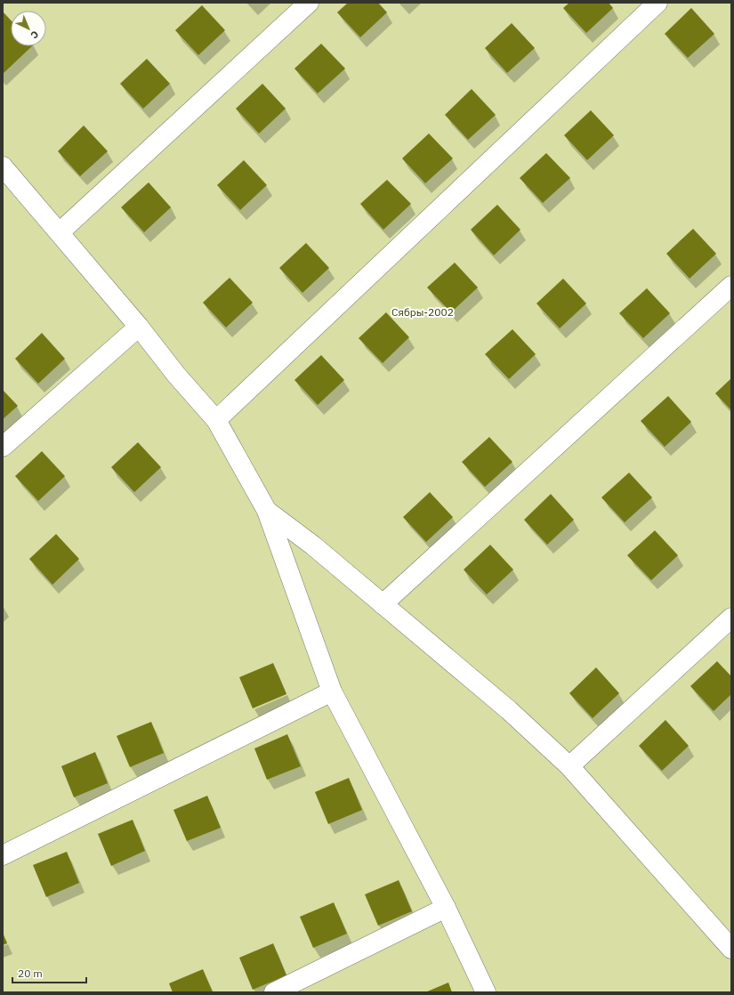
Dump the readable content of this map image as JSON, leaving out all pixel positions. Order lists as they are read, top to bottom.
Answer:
{
  "parks": ["Сябры-2002"],
  "scale_bar": "20 m",
  "north": "bottom right"
}
